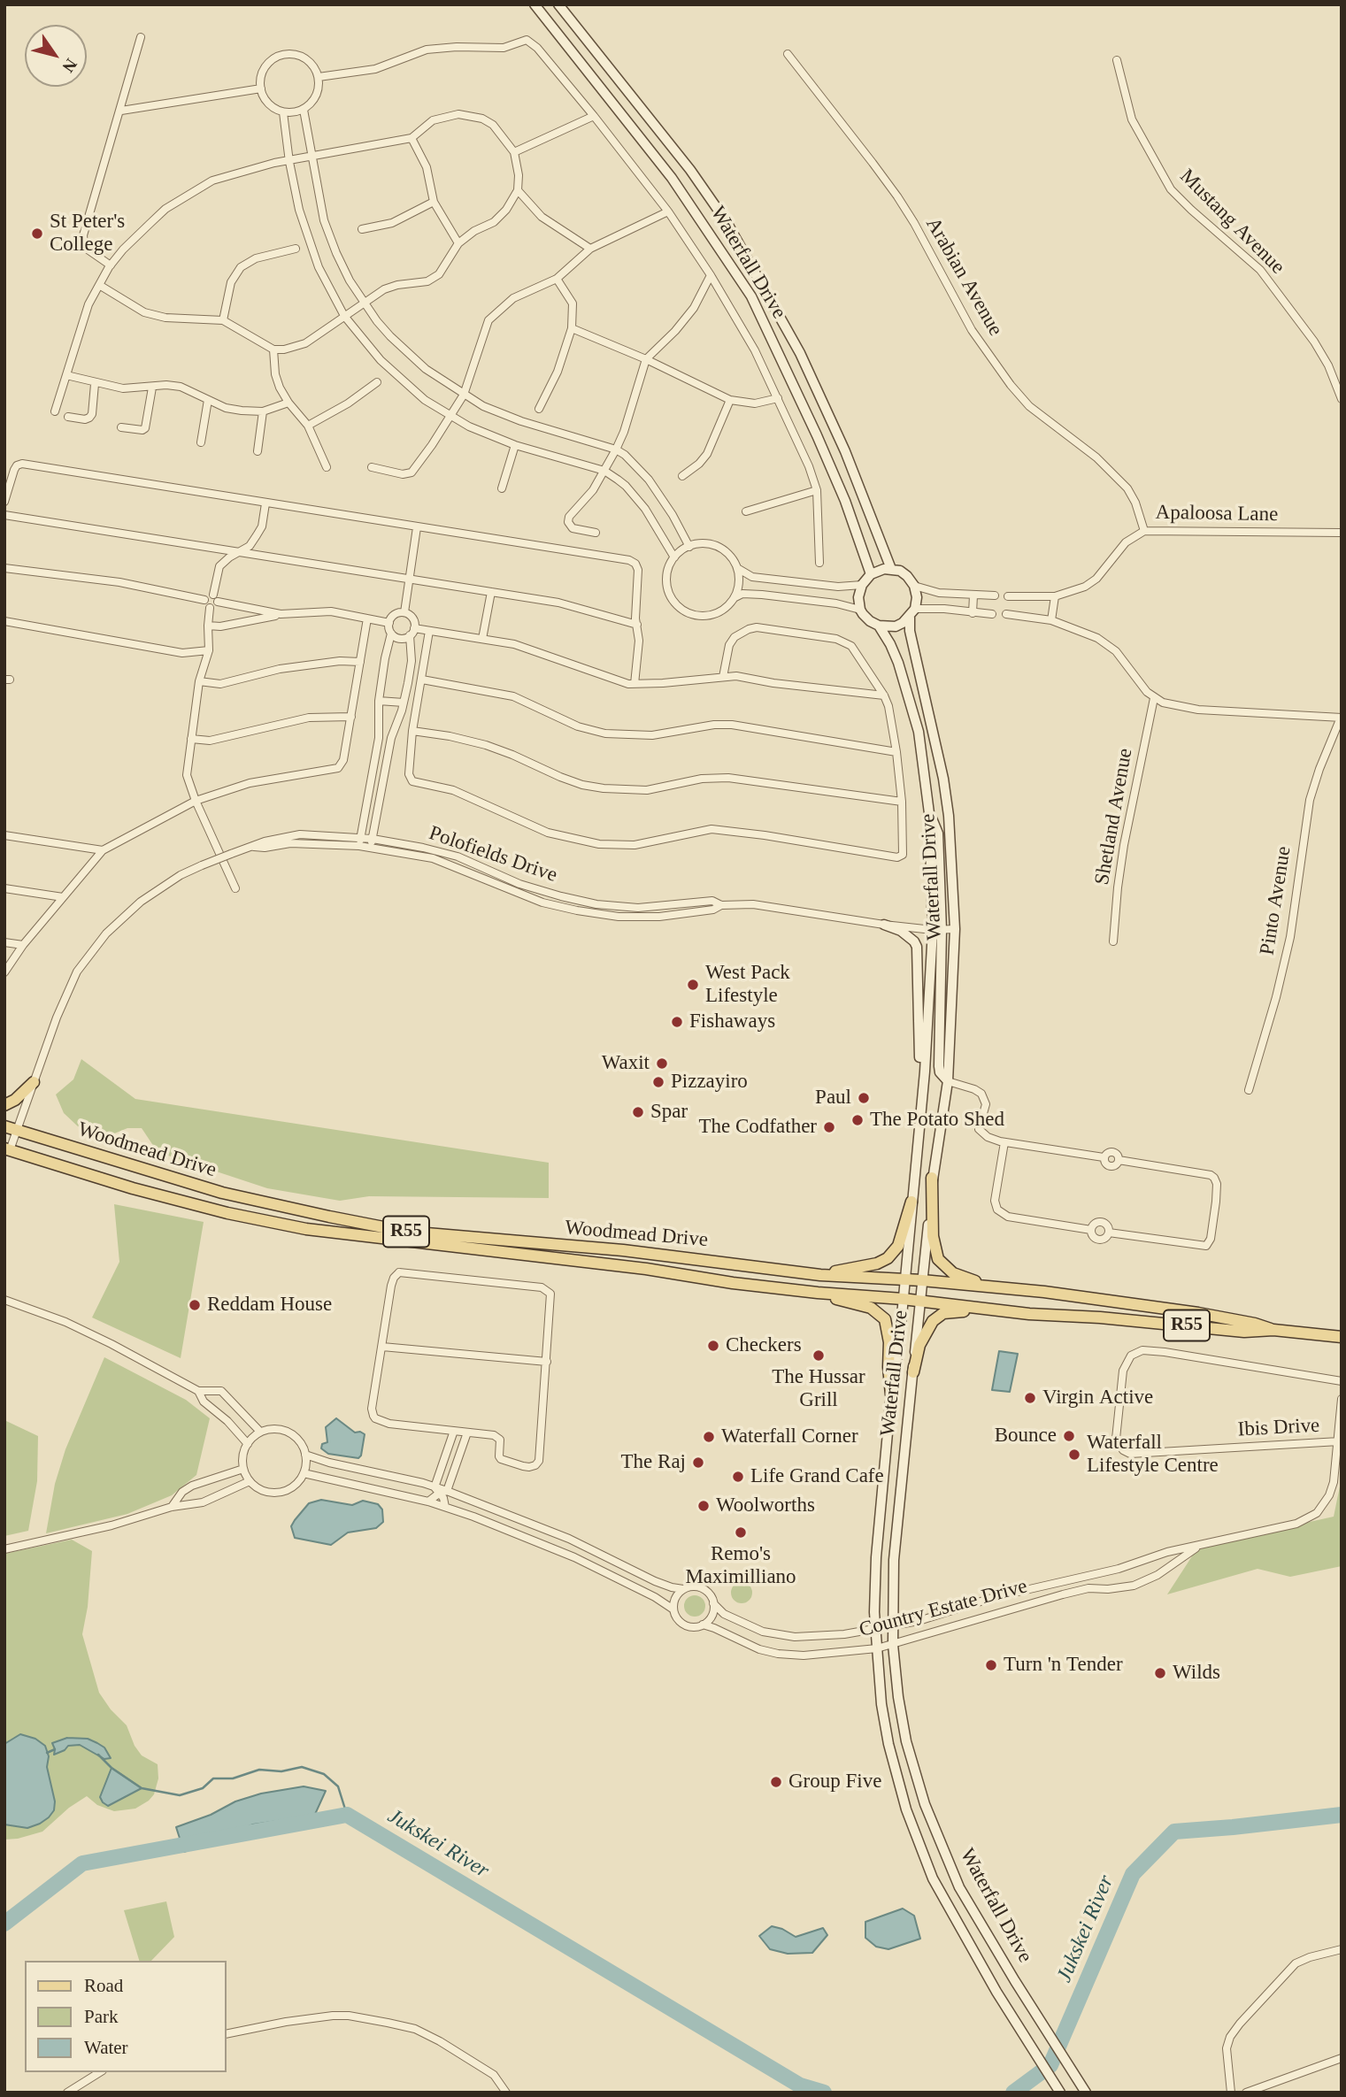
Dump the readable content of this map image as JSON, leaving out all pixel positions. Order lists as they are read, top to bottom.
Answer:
{
  "streets": {
    "main road": ["Waterfall Drive", "Woodmead Drive", "R55"],
    "street": [
      "Mustang Avenue",
      "Arabian Avenue",
      "Apaloosa Lane",
      "Shetland Avenue",
      "Polofields Drive",
      "Pinto Avenue",
      "Ibis Drive",
      "Country Estate Drive"
    ]
  },
  "crossings": [
    ["Waterfall Drive", "Polofields Drive"],
    ["Waterfall Drive", "Woodmead Drive"],
    ["Waterfall Drive", "Country Estate Drive"],
    ["Arabian Avenue", "Apaloosa Lane"],
    ["Polofields Drive", "Woodmead Drive"],
    ["Ibis Drive", "Country Estate Drive"]
  ],
  "water": ["Jukskei River"],
  "places": [
    "St Peter's College",
    "West Pack Lifestyle",
    "Fishaways",
    "Waxit",
    "Pizzayiro",
    "Paul",
    "Spar",
    "The Potato Shed",
    "The Codfather",
    "Reddam House",
    "Checkers",
    "The Hussar Grill",
    "Virgin Active",
    "Bounce",
    "Waterfall Corner",
    "Waterfall Lifestyle Centre",
    "The Raj",
    "Life Grand Cafe",
    "Woolworths",
    "Remo's Maximilliano",
    "Turn 'n Tender",
    "Wilds",
    "Group Five"
  ],
  "legend": ["Road", "Park", "Water"],
  "north": "bottom right"
}
